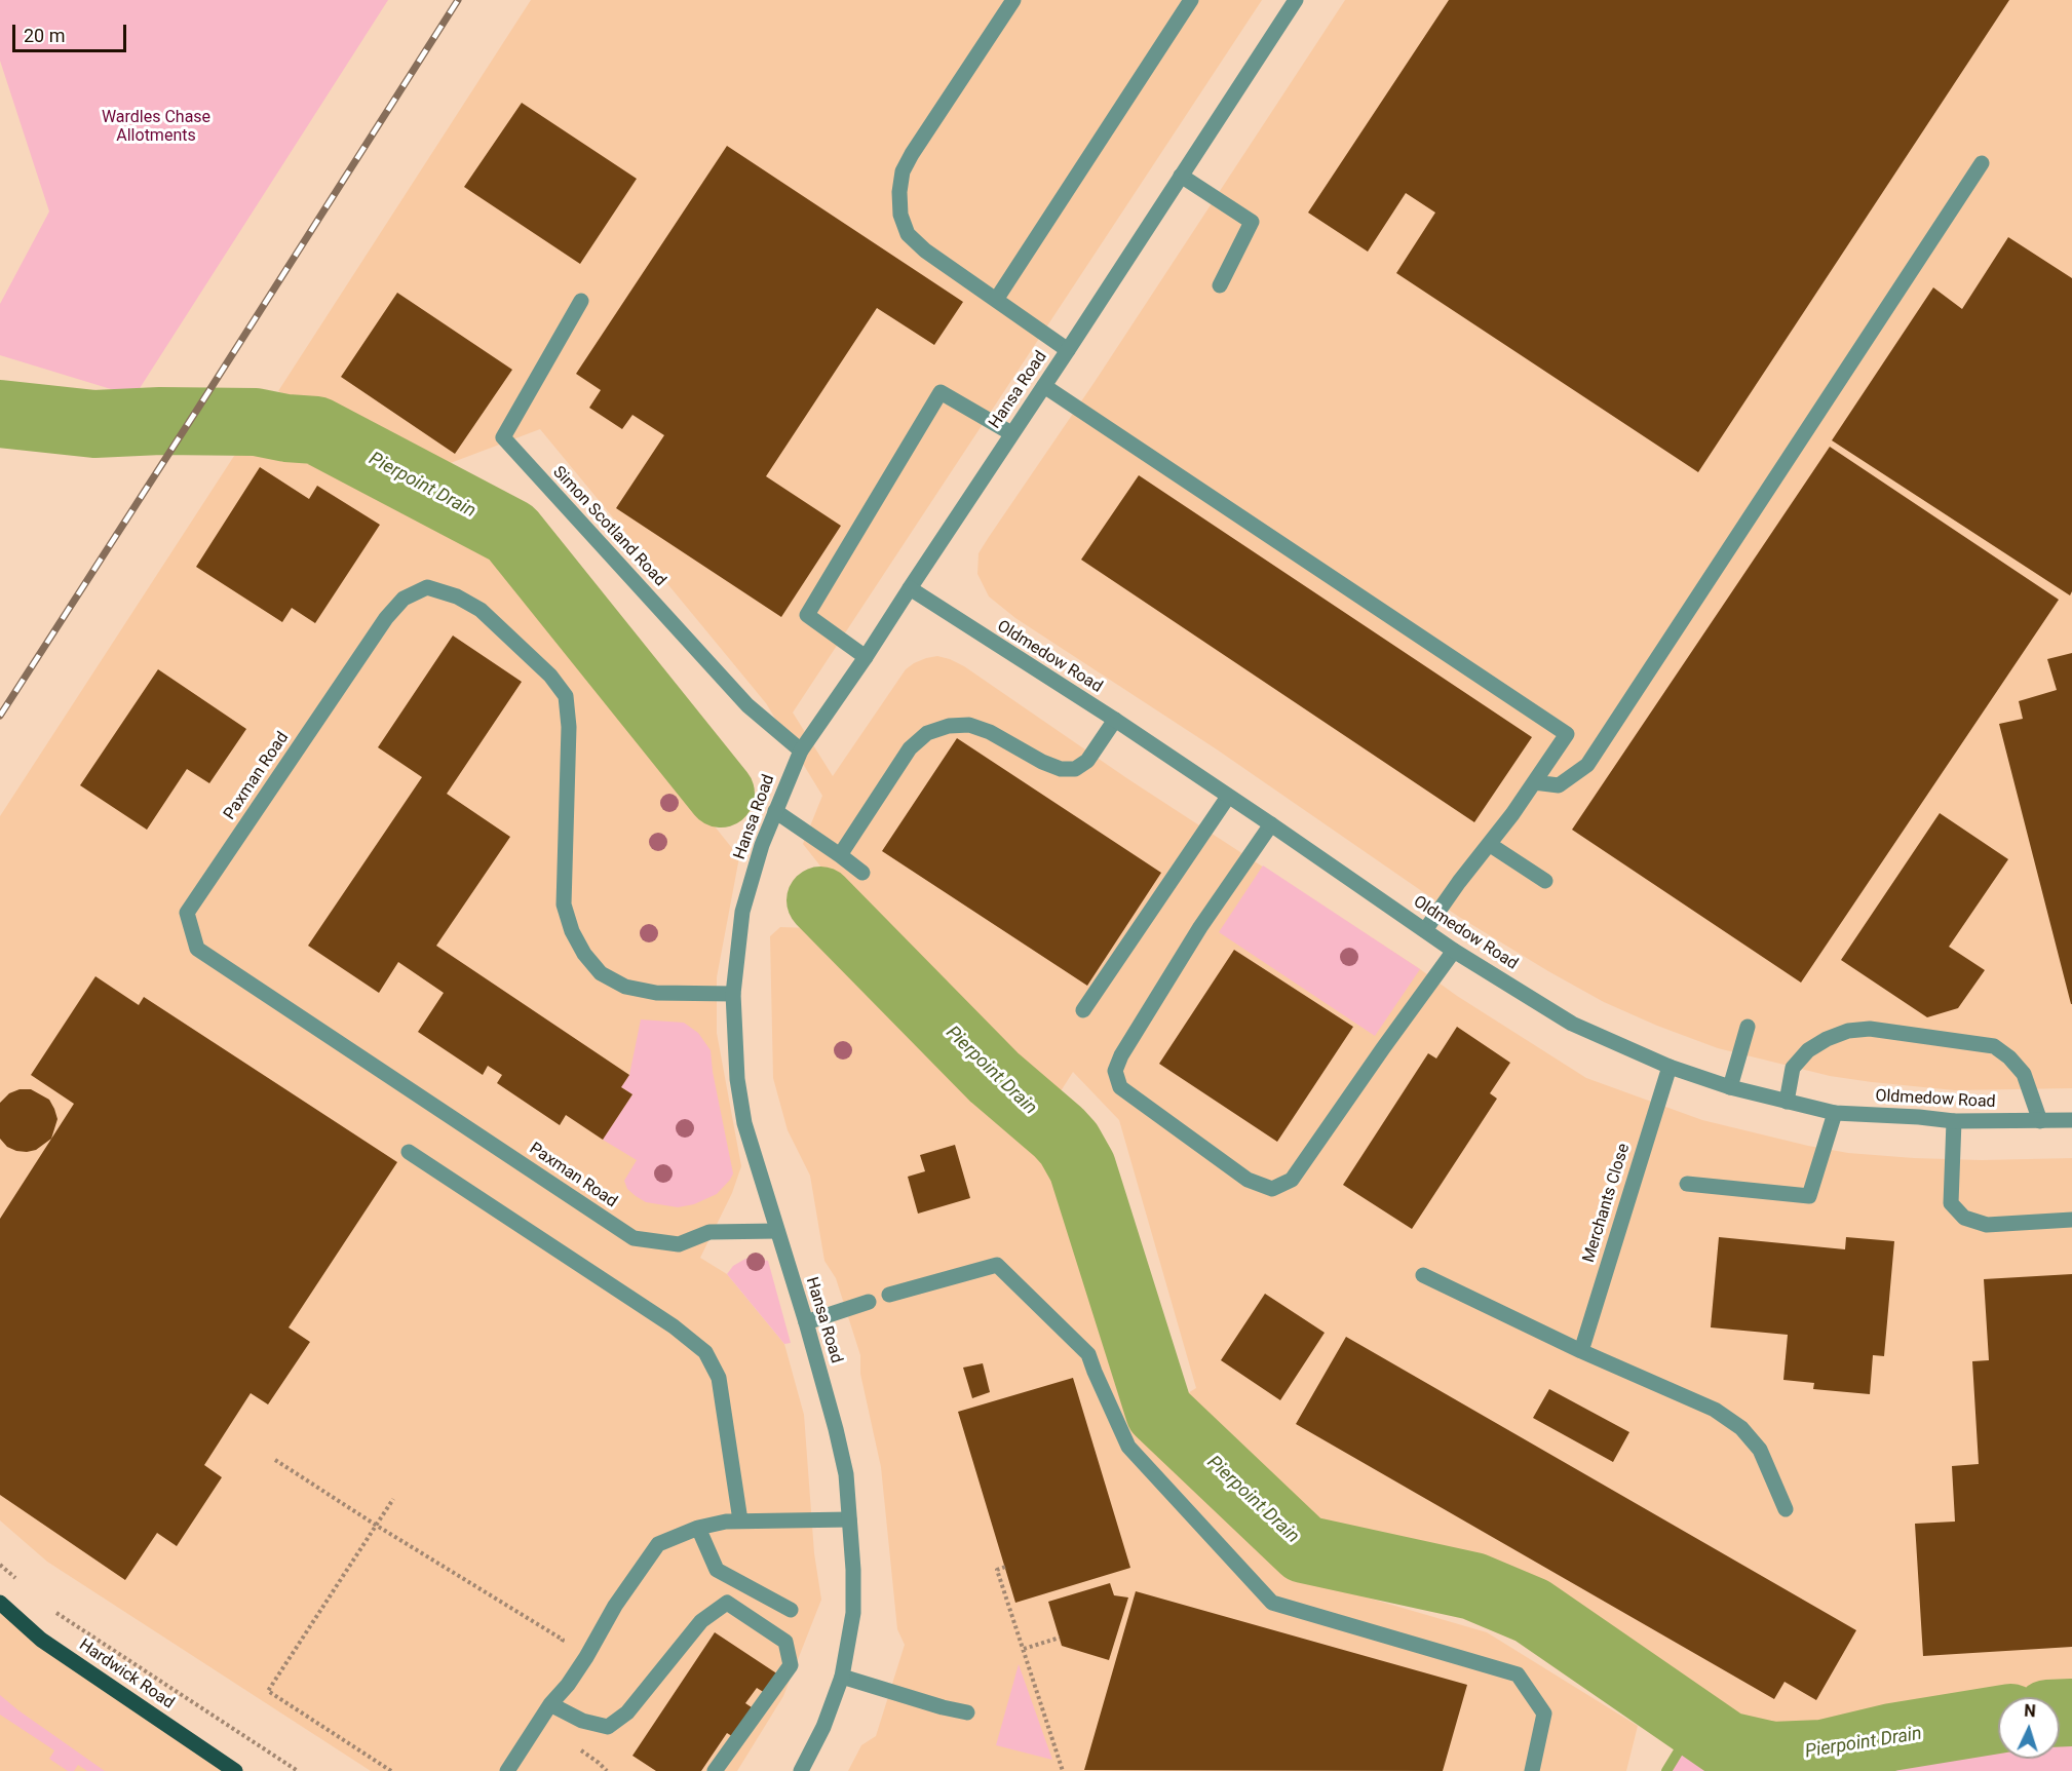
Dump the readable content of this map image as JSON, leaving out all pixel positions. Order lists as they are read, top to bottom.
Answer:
{
  "streets": {
    "main road": ["Hardwick Road"],
    "street": [
      "Hansa Road",
      "Simon Scotland Road",
      "Oldmedow Road",
      "Paxman Road",
      "Merchants Close"
    ]
  },
  "crossings": [
    ["Hansa Road", "Simon Scotland Road"],
    ["Hansa Road", "Oldmedow Road"],
    ["Hansa Road", "Paxman Road"],
    ["Oldmedow Road", "Merchants Close"]
  ],
  "water": ["Pierpoint Drain"],
  "parks": ["Wardles Chase Allotments"],
  "scale_bar": "20 m",
  "north": "top"
}
